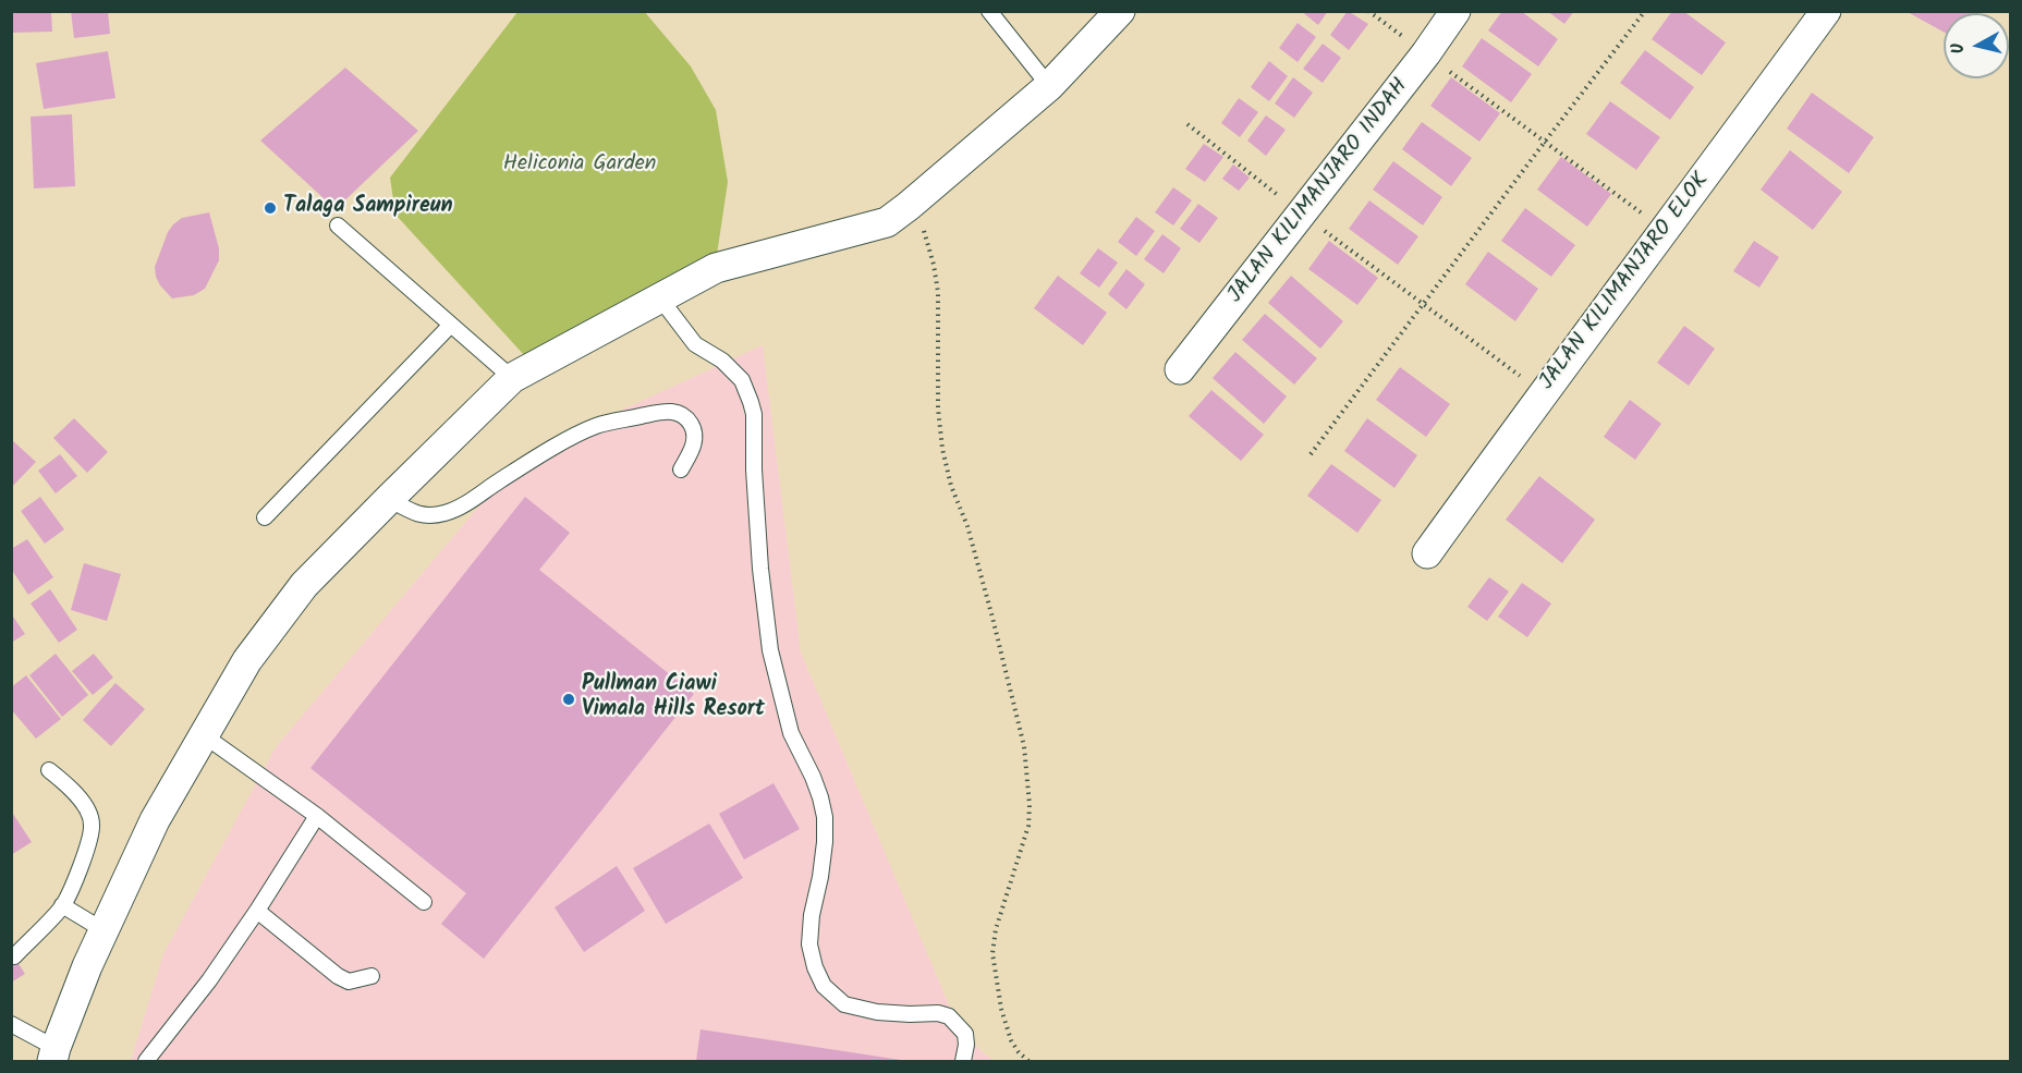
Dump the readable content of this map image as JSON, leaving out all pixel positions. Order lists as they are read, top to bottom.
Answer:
{
  "streets": {
    "street": ["JALAN KILIMANJARO INDAH", "JALAN KILIMANJARO ELOK"]
  },
  "parks": ["Heliconia Garden"],
  "places": ["Talaga Sampireun", "Pullman Ciawi Vimala Hills Resort"],
  "north": "left"
}
